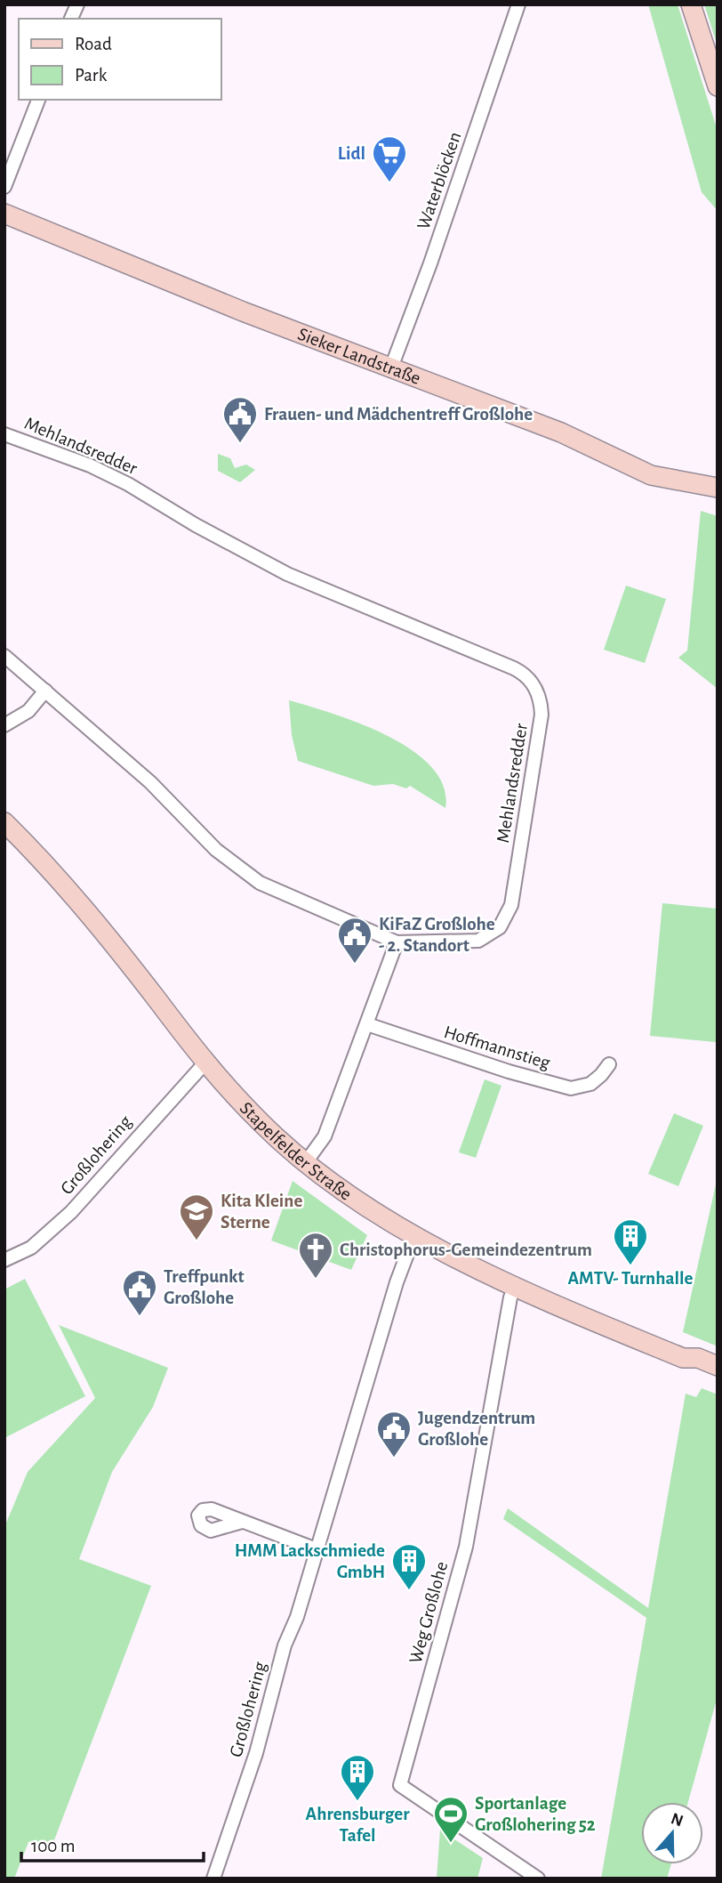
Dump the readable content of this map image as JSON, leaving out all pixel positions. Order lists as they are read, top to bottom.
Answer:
{
  "streets": {
    "street": [
      "Waterblöcken",
      "Sieker Landstraße",
      "Mehlandsredder",
      "Hoffmannstieg",
      "Stapelfelder Straße",
      "Großlohering",
      "Weg Großlohe"
    ]
  },
  "crossings": [
    ["Waterblöcken", "Sieker Landstraße"],
    ["Stapelfelder Straße", "Großlohering"],
    ["Stapelfelder Straße", "Weg Großlohe"]
  ],
  "places": {
    "supermarket": ["Lidl"],
    "public building": [
      "Frauen- und Mädchentreff Großlohe",
      "KiFaZ Großlohe - 2. Standort",
      "Treffpunkt Großlohe",
      "Jugendzentrum Großlohe"
    ],
    "school or university": ["Kita Kleine Sterne"],
    "building": ["AMTV- Turnhalle", "HMM Lackschmiede GmbH", "Ahrensburger Tafel"],
    "church": ["Christophorus-Gemeindezentrum"],
    "sports": ["Sportanlage Großlohering 52"]
  },
  "legend": ["Road", "Park"],
  "scale_bar": "100 m",
  "north": "top"
}
